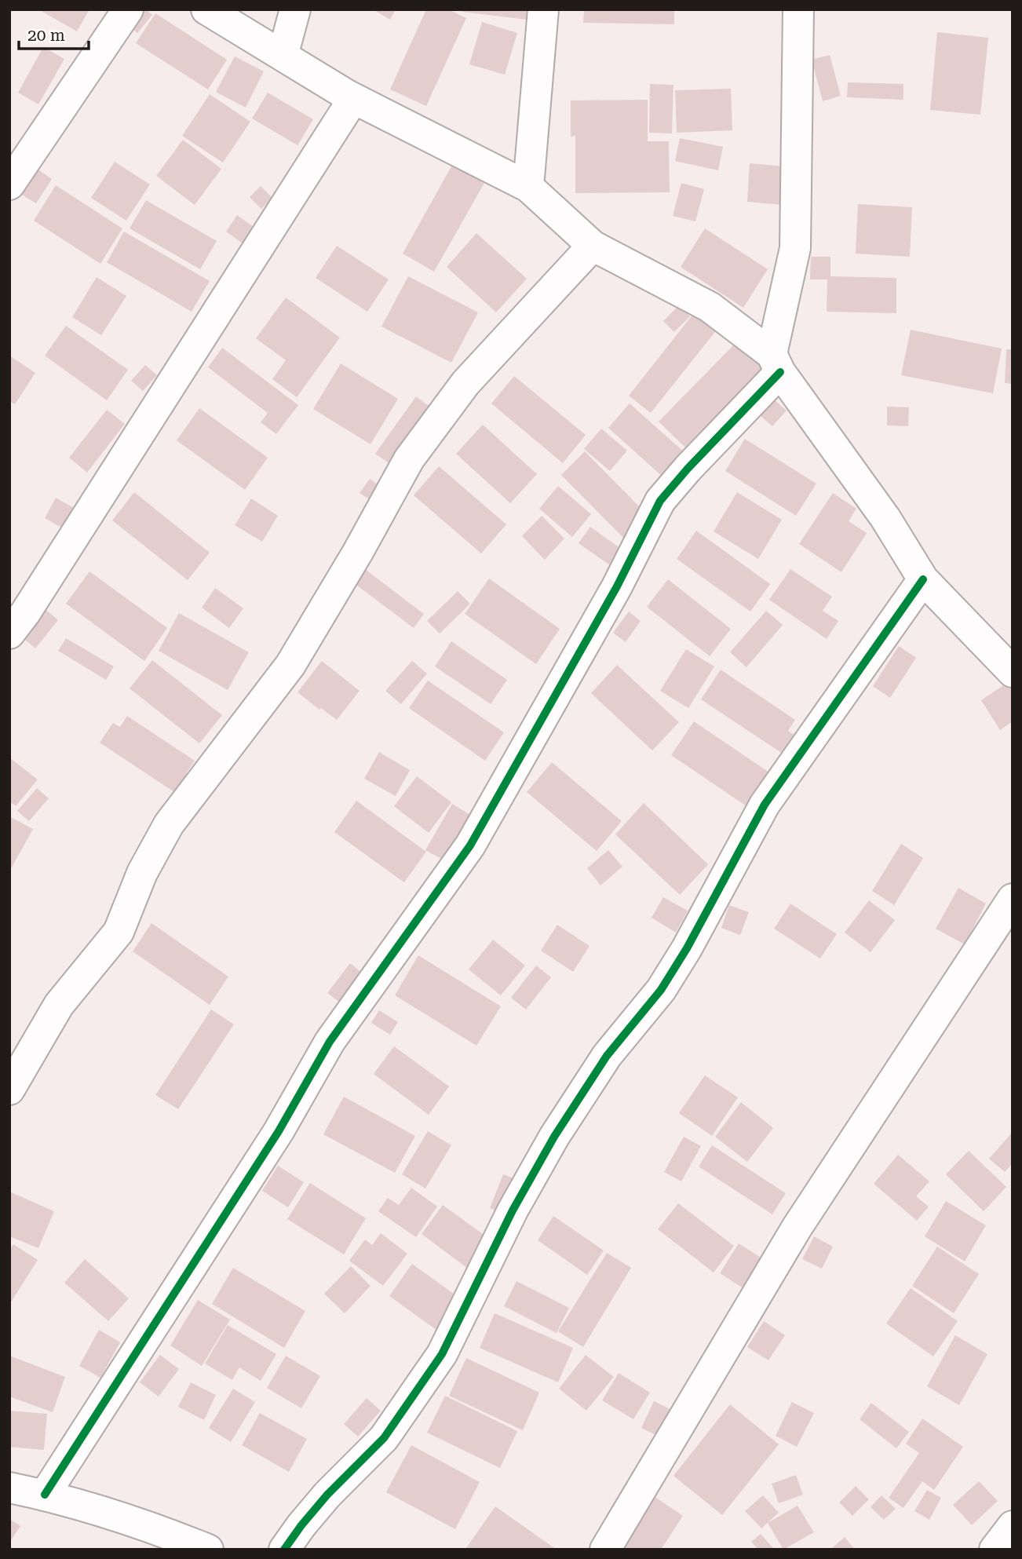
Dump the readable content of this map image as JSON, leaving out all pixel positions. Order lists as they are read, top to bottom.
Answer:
{
  "scale_bar": "20 m"
}
